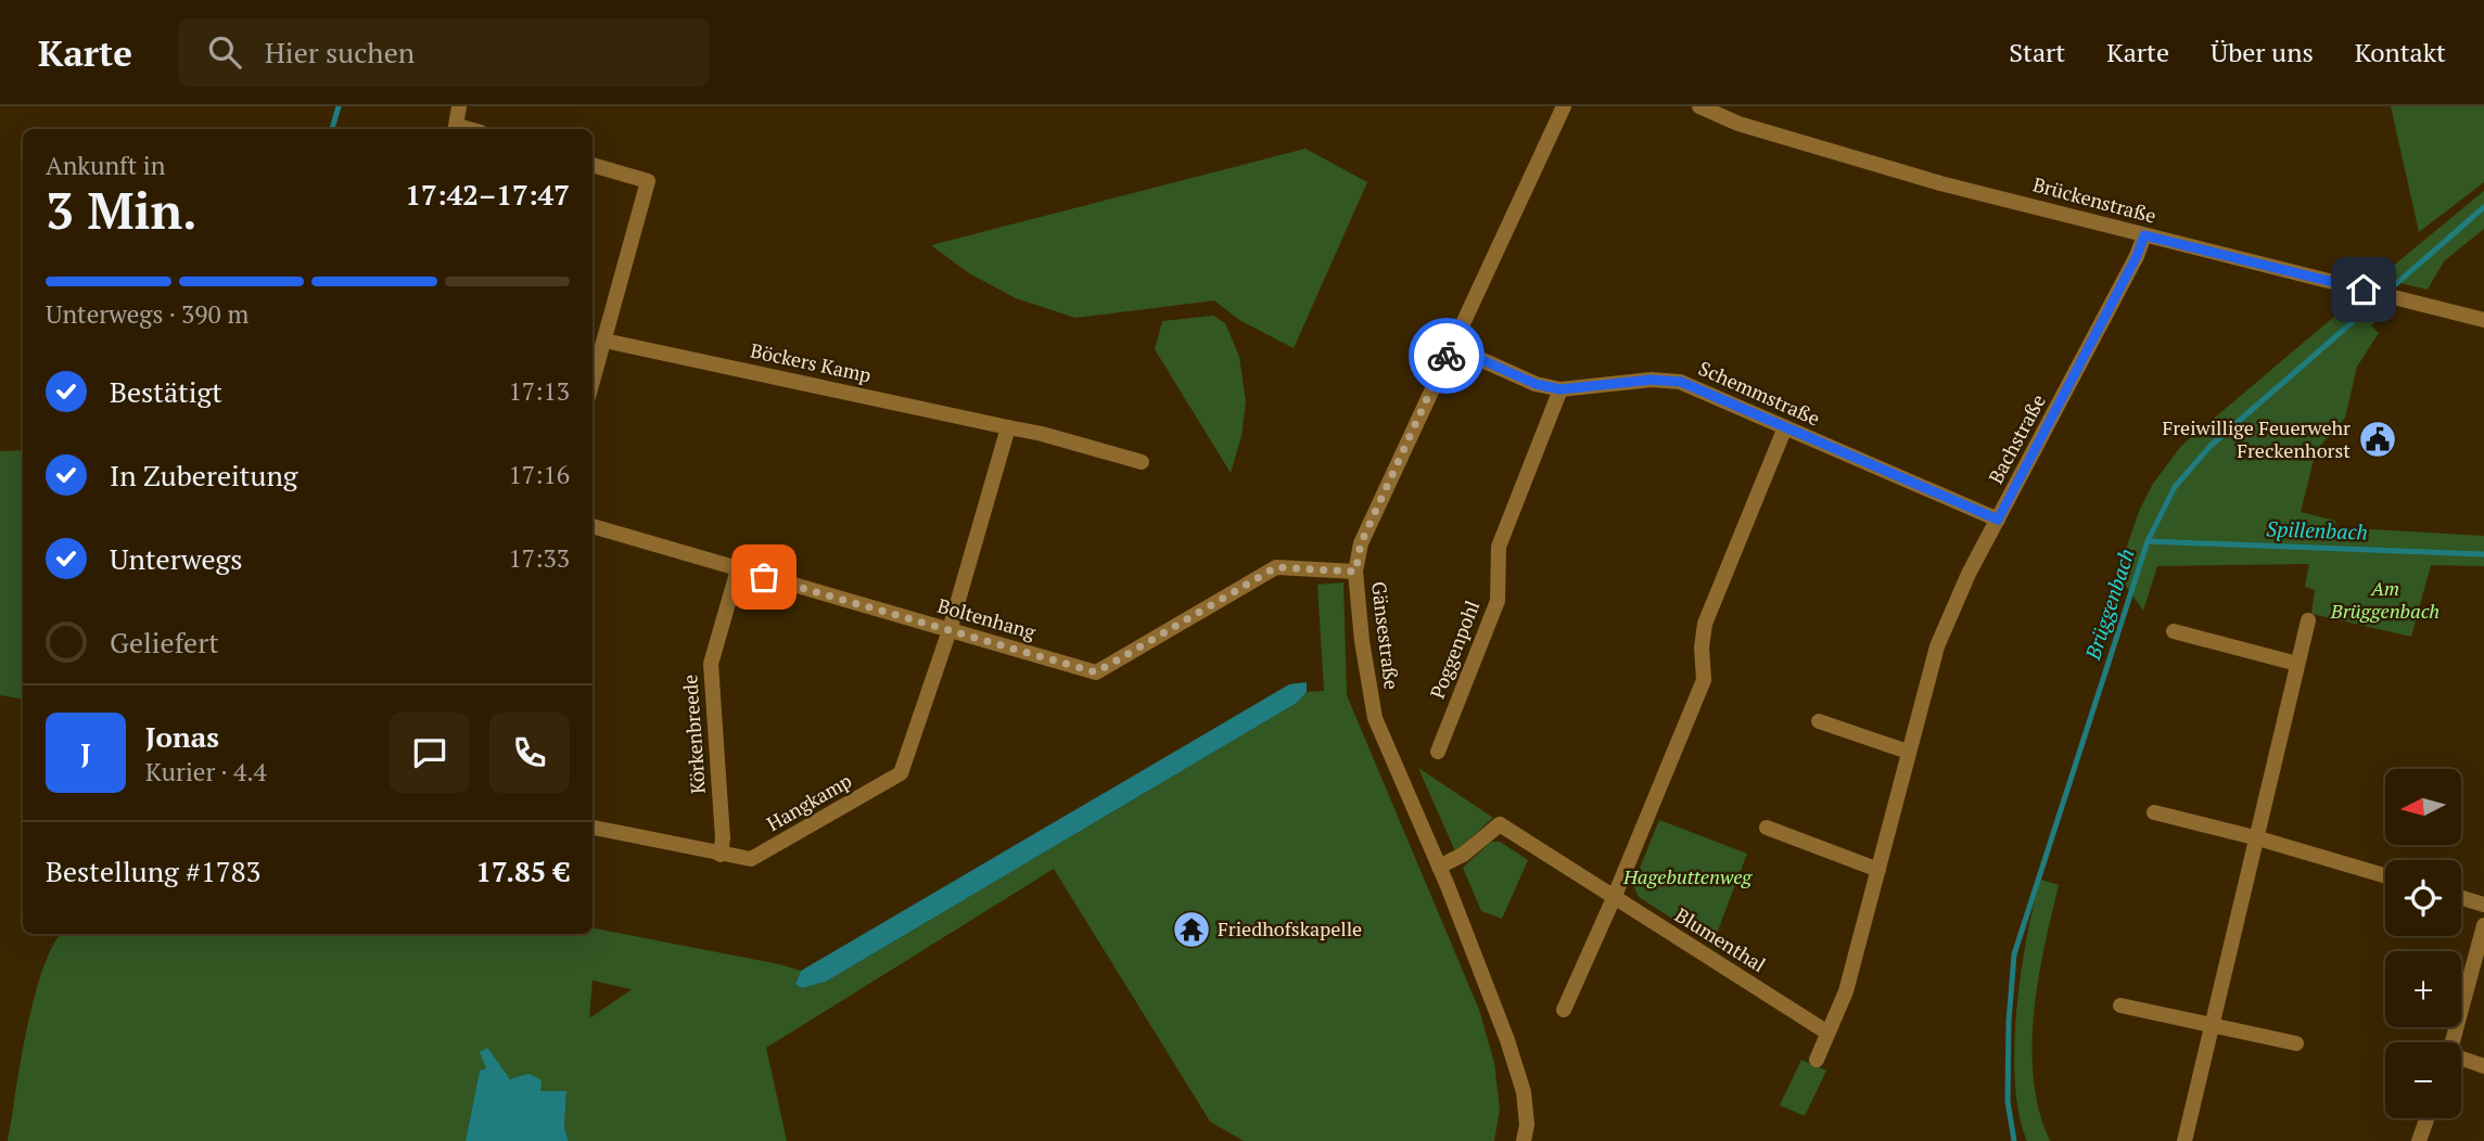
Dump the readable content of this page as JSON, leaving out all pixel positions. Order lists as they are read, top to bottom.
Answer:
{
  "streets": {
    "street": [
      "Brückenstraße",
      "Böckers Kamp",
      "Schemmstraße",
      "Bachstraße",
      "Boltenhang",
      "Gänsestraße",
      "Poggenpohl",
      "Körkenbreede",
      "Hangkamp",
      "Blumenthal"
    ]
  },
  "crossings": [
    ["Brückenstraße", "Bachstraße"],
    ["Schemmstraße", "Bachstraße"],
    ["Schemmstraße", "Gänsestraße"],
    ["Schemmstraße", "Poggenpohl"],
    ["Bachstraße", "Blumenthal"],
    ["Boltenhang", "Gänsestraße"],
    ["Boltenhang", "Körkenbreede"],
    ["Boltenhang", "Hangkamp"],
    ["Gänsestraße", "Blumenthal"],
    ["Körkenbreede", "Hangkamp"]
  ],
  "water": ["Spillenbach", "Brüggenbach"],
  "parks": ["Am Brüggenbach", "Hagebuttenweg"],
  "places": {
    "public building": ["Freiwillige Feuerwehr Freckenhorst"],
    "temple": ["Friedhofskapelle"]
  },
  "north": "left",
  "page": {
    "header": "Karte",
    "search": "Hier suchen",
    "nav": [
      "Start",
      "Karte",
      "Über uns",
      "Kontakt"
    ],
    "heading": ["3 Min.", "Ankunft in", "17:42–17:47"],
    "panel": [
      "Jonas",
      "Kurier · 4.4",
      "Bestellung #1783",
      "17.85 €"
    ],
    "bar": "Unterwegs · 390 m",
    "list": [
      ["Bestätigt", "17:13"],
      ["In Zubereitung", "17:16"],
      ["Unterwegs", "17:33"],
      "Geliefert"
    ],
    "round": "J",
    "map_buttons": ["+", "−"]
  }
}
